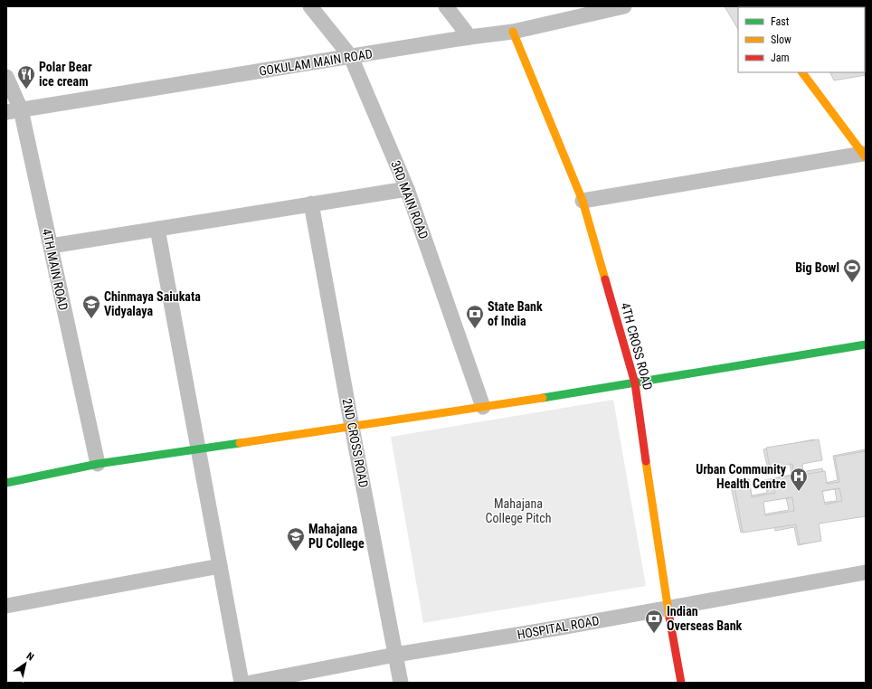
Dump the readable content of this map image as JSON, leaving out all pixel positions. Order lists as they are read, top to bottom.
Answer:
{
  "streets": {
    "street": [
      "GOKULAM MAIN ROAD",
      "3RD MAIN ROAD",
      "4TH MAIN ROAD",
      "4TH CROSS ROAD",
      "2ND CROSS ROAD",
      "HOSPITAL ROAD"
    ]
  },
  "crossings": [
    ["GOKULAM MAIN ROAD", "3RD MAIN ROAD"],
    ["GOKULAM MAIN ROAD", "4TH MAIN ROAD"],
    ["GOKULAM MAIN ROAD", "4TH CROSS ROAD"],
    ["4TH CROSS ROAD", "HOSPITAL ROAD"],
    ["2ND CROSS ROAD", "HOSPITAL ROAD"]
  ],
  "parks": ["Mahajana College Pitch"],
  "places": {
    "restaurant": ["Polar Bear ice cream"],
    "sports": ["Big Bowl"],
    "school or university": ["Chinmaya Saiukata Vidyalaya", "Mahajana PU College"],
    "bank": ["State Bank of India", "Indian Overseas Bank"],
    "hospital": ["Urban Community Health Centre"]
  },
  "legend": ["Fast", "Slow", "Jam"],
  "north": "top right"
}
